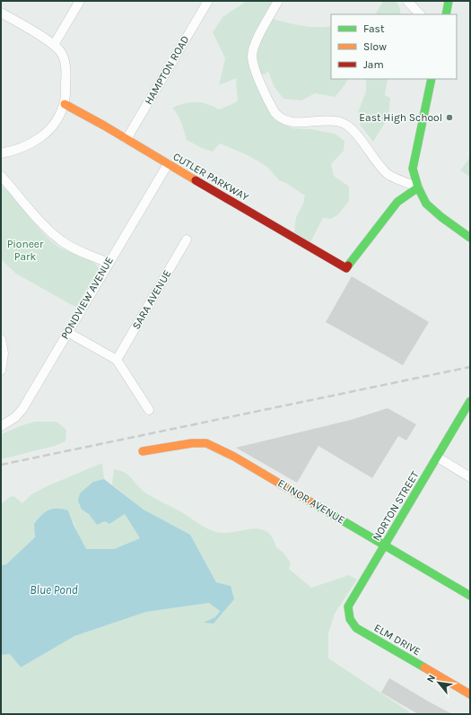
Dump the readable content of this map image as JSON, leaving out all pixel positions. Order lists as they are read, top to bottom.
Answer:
{
  "streets": {
    "street": [
      "HAMPTON ROAD",
      "CUTLER PARKWAY",
      "PONDVIEW AVENUE",
      "SARA AVENUE",
      "ELINOR AVENUE",
      "NORTON STREET",
      "ELM DRIVE"
    ]
  },
  "crossings": [
    ["HAMPTON ROAD", "CUTLER PARKWAY"],
    ["CUTLER PARKWAY", "PONDVIEW AVENUE"],
    ["ELINOR AVENUE", "NORTON STREET"],
    ["NORTON STREET", "ELM DRIVE"]
  ],
  "water": ["Blue Pond"],
  "parks": ["Pioneer Park"],
  "places": ["East High School"],
  "legend": ["Fast", "Slow", "Jam"],
  "north": "top left"
}
